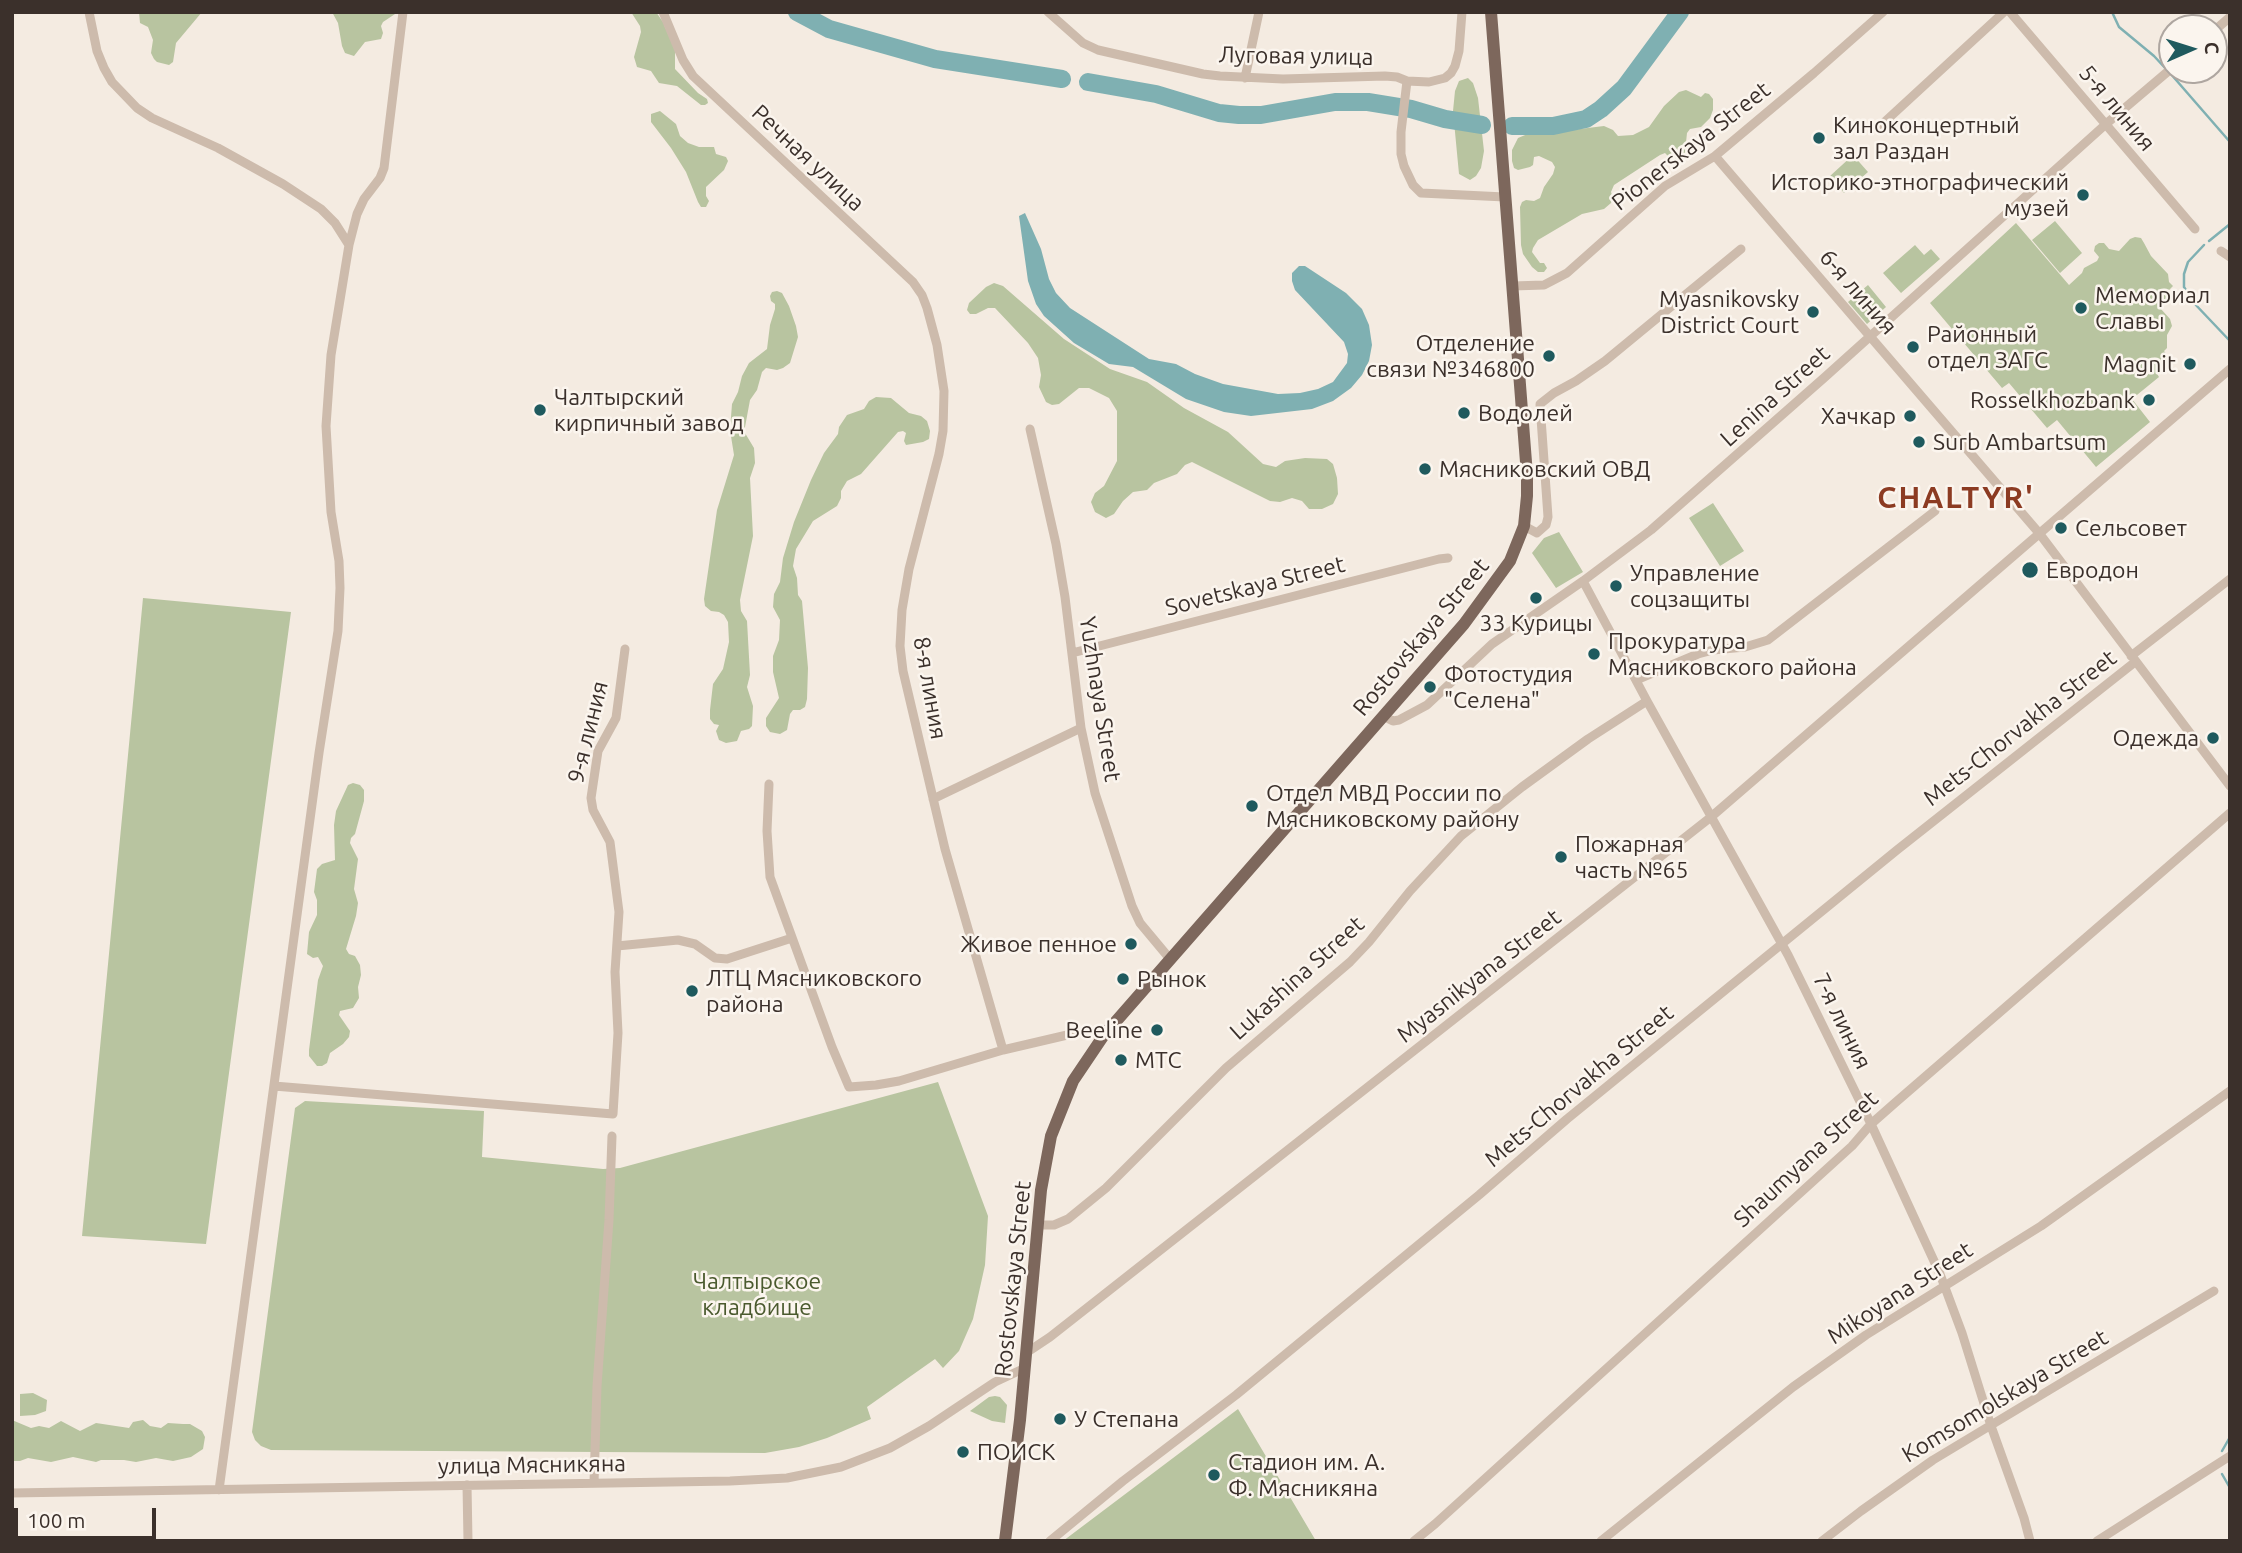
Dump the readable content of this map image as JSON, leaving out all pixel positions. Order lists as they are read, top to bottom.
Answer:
{
  "streets": {
    "main road": ["Rostovskaya Street"],
    "street": [
      "Луговая улица",
      "5-я линия",
      "Pionerskaya Street",
      "Речная улица",
      "6-я линия",
      "Lenina Street",
      "Sovetskaya Street",
      "8-я линия",
      "Yuzhnaya Street",
      "Mets-Chorvakha Street",
      "9-я линия",
      "Myasnikyana Street",
      "Lukashina Street",
      "7-я линия",
      "Shaumyana Street",
      "Mikoyana Street",
      "Komsomolskaya Street",
      "улица Мясникяна"
    ]
  },
  "crossings": [
    ["5-я линия", "Lenina Street"],
    ["Pionerskaya Street", "6-я линия"],
    ["Pionerskaya Street", "Rostovskaya Street"],
    ["Речная улица", "8-я линия"],
    ["6-я линия", "Lenina Street"],
    ["6-я линия", "Mets-Chorvakha Street"],
    ["6-я линия", "Myasnikyana Street"],
    ["Lenina Street", "Rostovskaya Street"],
    ["Lenina Street", "7-я линия"],
    ["Sovetskaya Street", "Yuzhnaya Street"],
    ["Rostovskaya Street", "Yuzhnaya Street"],
    ["Rostovskaya Street", "Myasnikyana Street"],
    ["Rostovskaya Street", "Lukashina Street"],
    ["Rostovskaya Street", "улица Мясникяна"],
    ["Mets-Chorvakha Street", "7-я линия"],
    ["Myasnikyana Street", "7-я линия"],
    ["Lukashina Street", "7-я линия"],
    ["7-я линия", "Shaumyana Street"],
    ["7-я линия", "Mikoyana Street"],
    ["7-я линия", "Komsomolskaya Street"]
  ],
  "districts": ["CHALTYR'"],
  "parks": ["Чалтырское кладбище"],
  "places": [
    "Киноконцертный зал Раздан",
    "Историко-этнографический музей",
    "Мемориал Славы",
    "Myasnikovsky District Court",
    "Районный отдел ЗАГС",
    "Отделение связи №346800",
    "Magnit",
    "Rosselkhozbank",
    "Чалтырский кирпичный завод",
    "Водолей",
    "Хачкар",
    "Surb Ambartsum",
    "Мясниковский ОВД",
    "Сельсовет",
    "Евродон",
    "Управление соцзащиты",
    "33 Курицы",
    "Прокуратура Мясниковского района",
    "Фотостудия \"Селена\"",
    "Одежда",
    "Отдел МВД России по Мясниковскому району",
    "Пожарная часть №65",
    "Живое пенное",
    "Рынок",
    "ЛТЦ Мясниковского района",
    "Beeline",
    "МТС",
    "У Степана",
    "ПОИСК",
    "Стадион им. А. Ф. Мясникяна"
  ],
  "scale_bar": "100 m",
  "north": "right"
}
